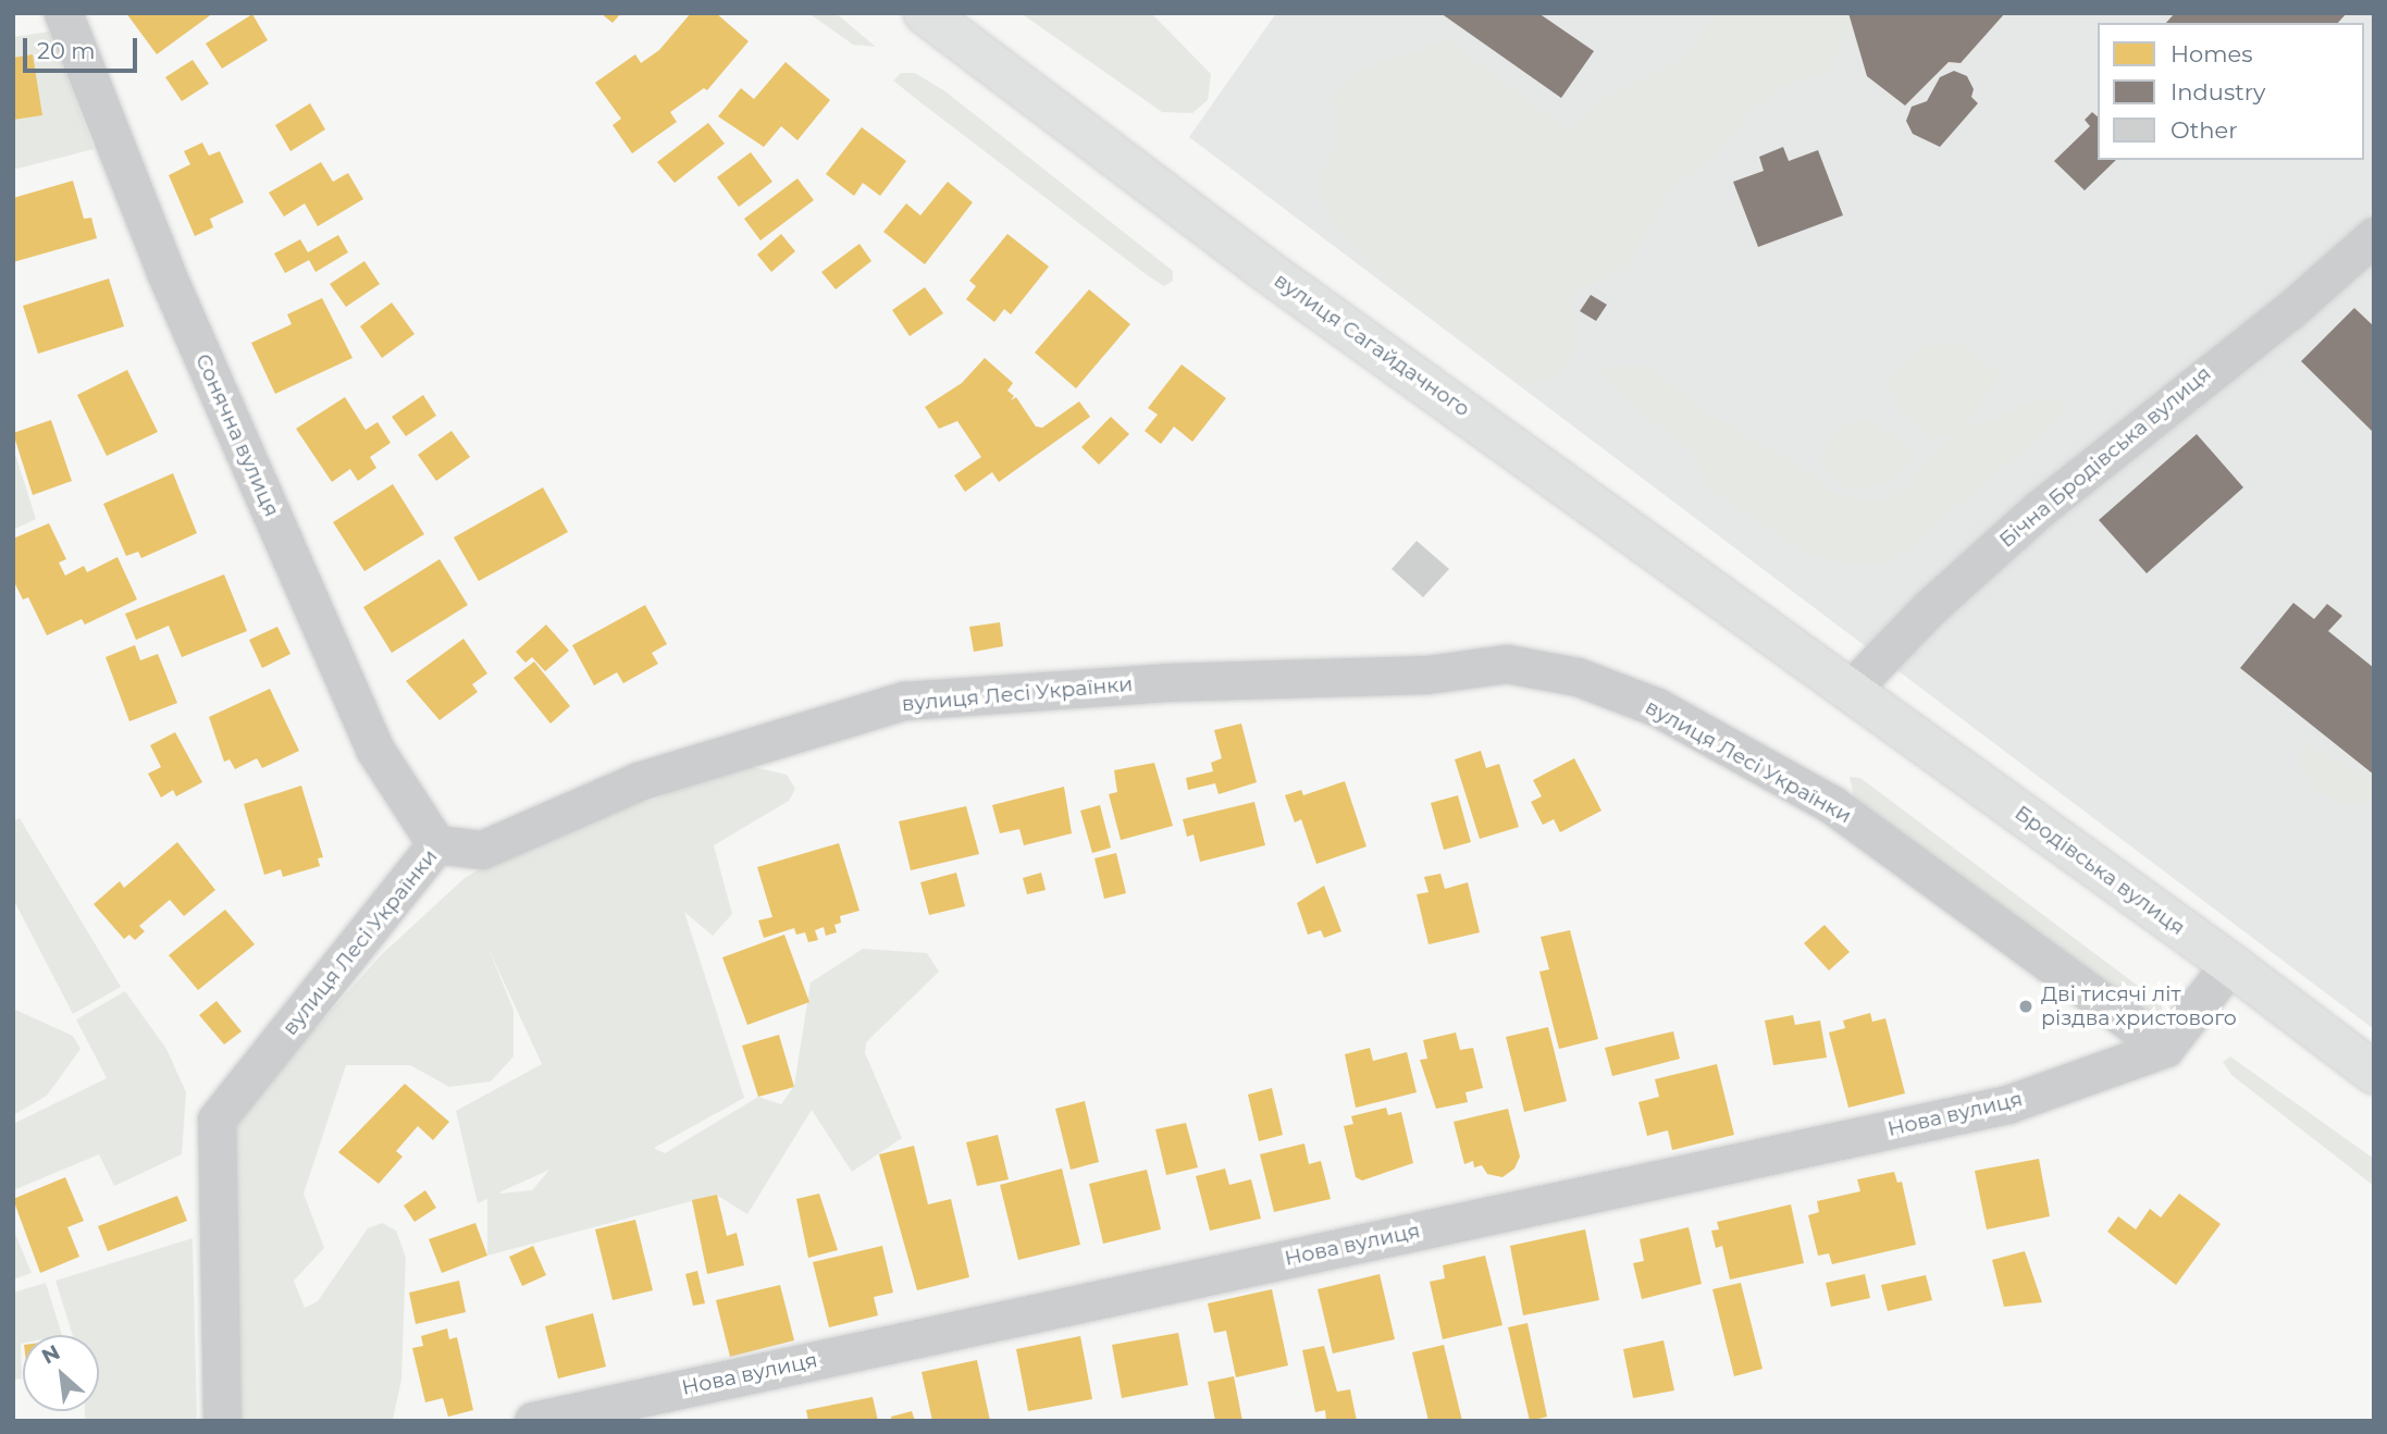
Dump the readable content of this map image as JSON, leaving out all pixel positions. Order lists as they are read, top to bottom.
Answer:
{
  "streets": {
    "main road": ["вулиця Сагайдачного", "Бродівська вулиця"],
    "street": [
      "Сонячна вулиця",
      "Бічна Бродівська вулиця",
      "вулиця Лесі Українки",
      "Нова вулиця"
    ]
  },
  "crossings": [
    ["вулиця Сагайдачного", "Бічна Бродівська вулиця"],
    ["вулиця Сагайдачного", "Бродівська вулиця"],
    ["Сонячна вулиця", "вулиця Лесі Українки"],
    ["Бічна Бродівська вулиця", "Бродівська вулиця"],
    ["вулиця Лесі Українки", "Нова вулиця"]
  ],
  "places": ["Дві тисячі літ різдва христового"],
  "legend": ["Homes", "Industry", "Other"],
  "scale_bar": "20 m",
  "north": "top left"
}
